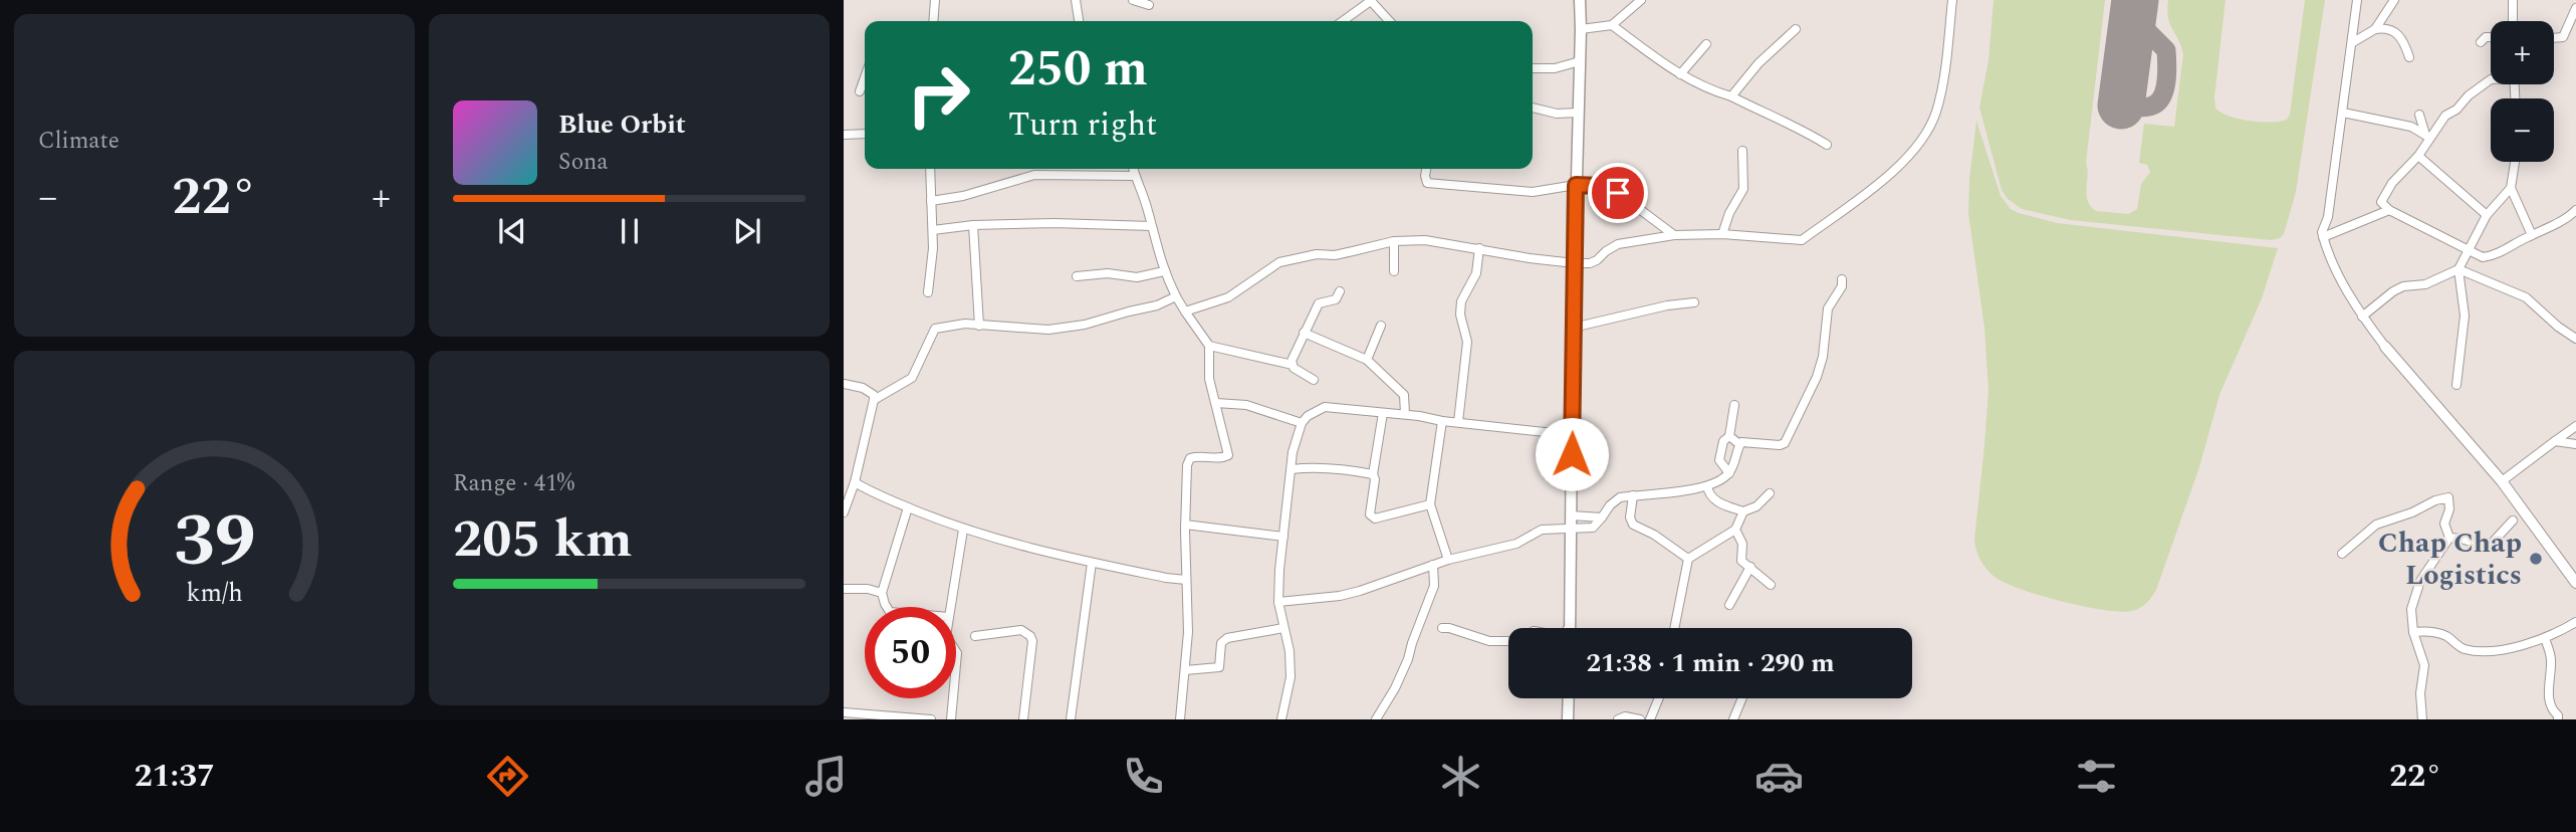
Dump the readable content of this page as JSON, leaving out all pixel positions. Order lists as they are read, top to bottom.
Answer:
{
  "places": ["Chap Chap Logistics"],
  "page": {
    "tile": [
      "Climate",
      ["Range · 41%", "205 km"]
    ],
    "map_buttons": ["+", "−"],
    "turn": ["250 m", "Turn right"],
    "song": ["Blue Orbit", "Sona"],
    "heat": ["−", "22°", "+"],
    "limit": "50",
    "trip": "21:38 · 1 min · 290 m",
    "tabs": ["21:37", "22°"],
    "gauge": ["39", "km/h"]
  }
}
